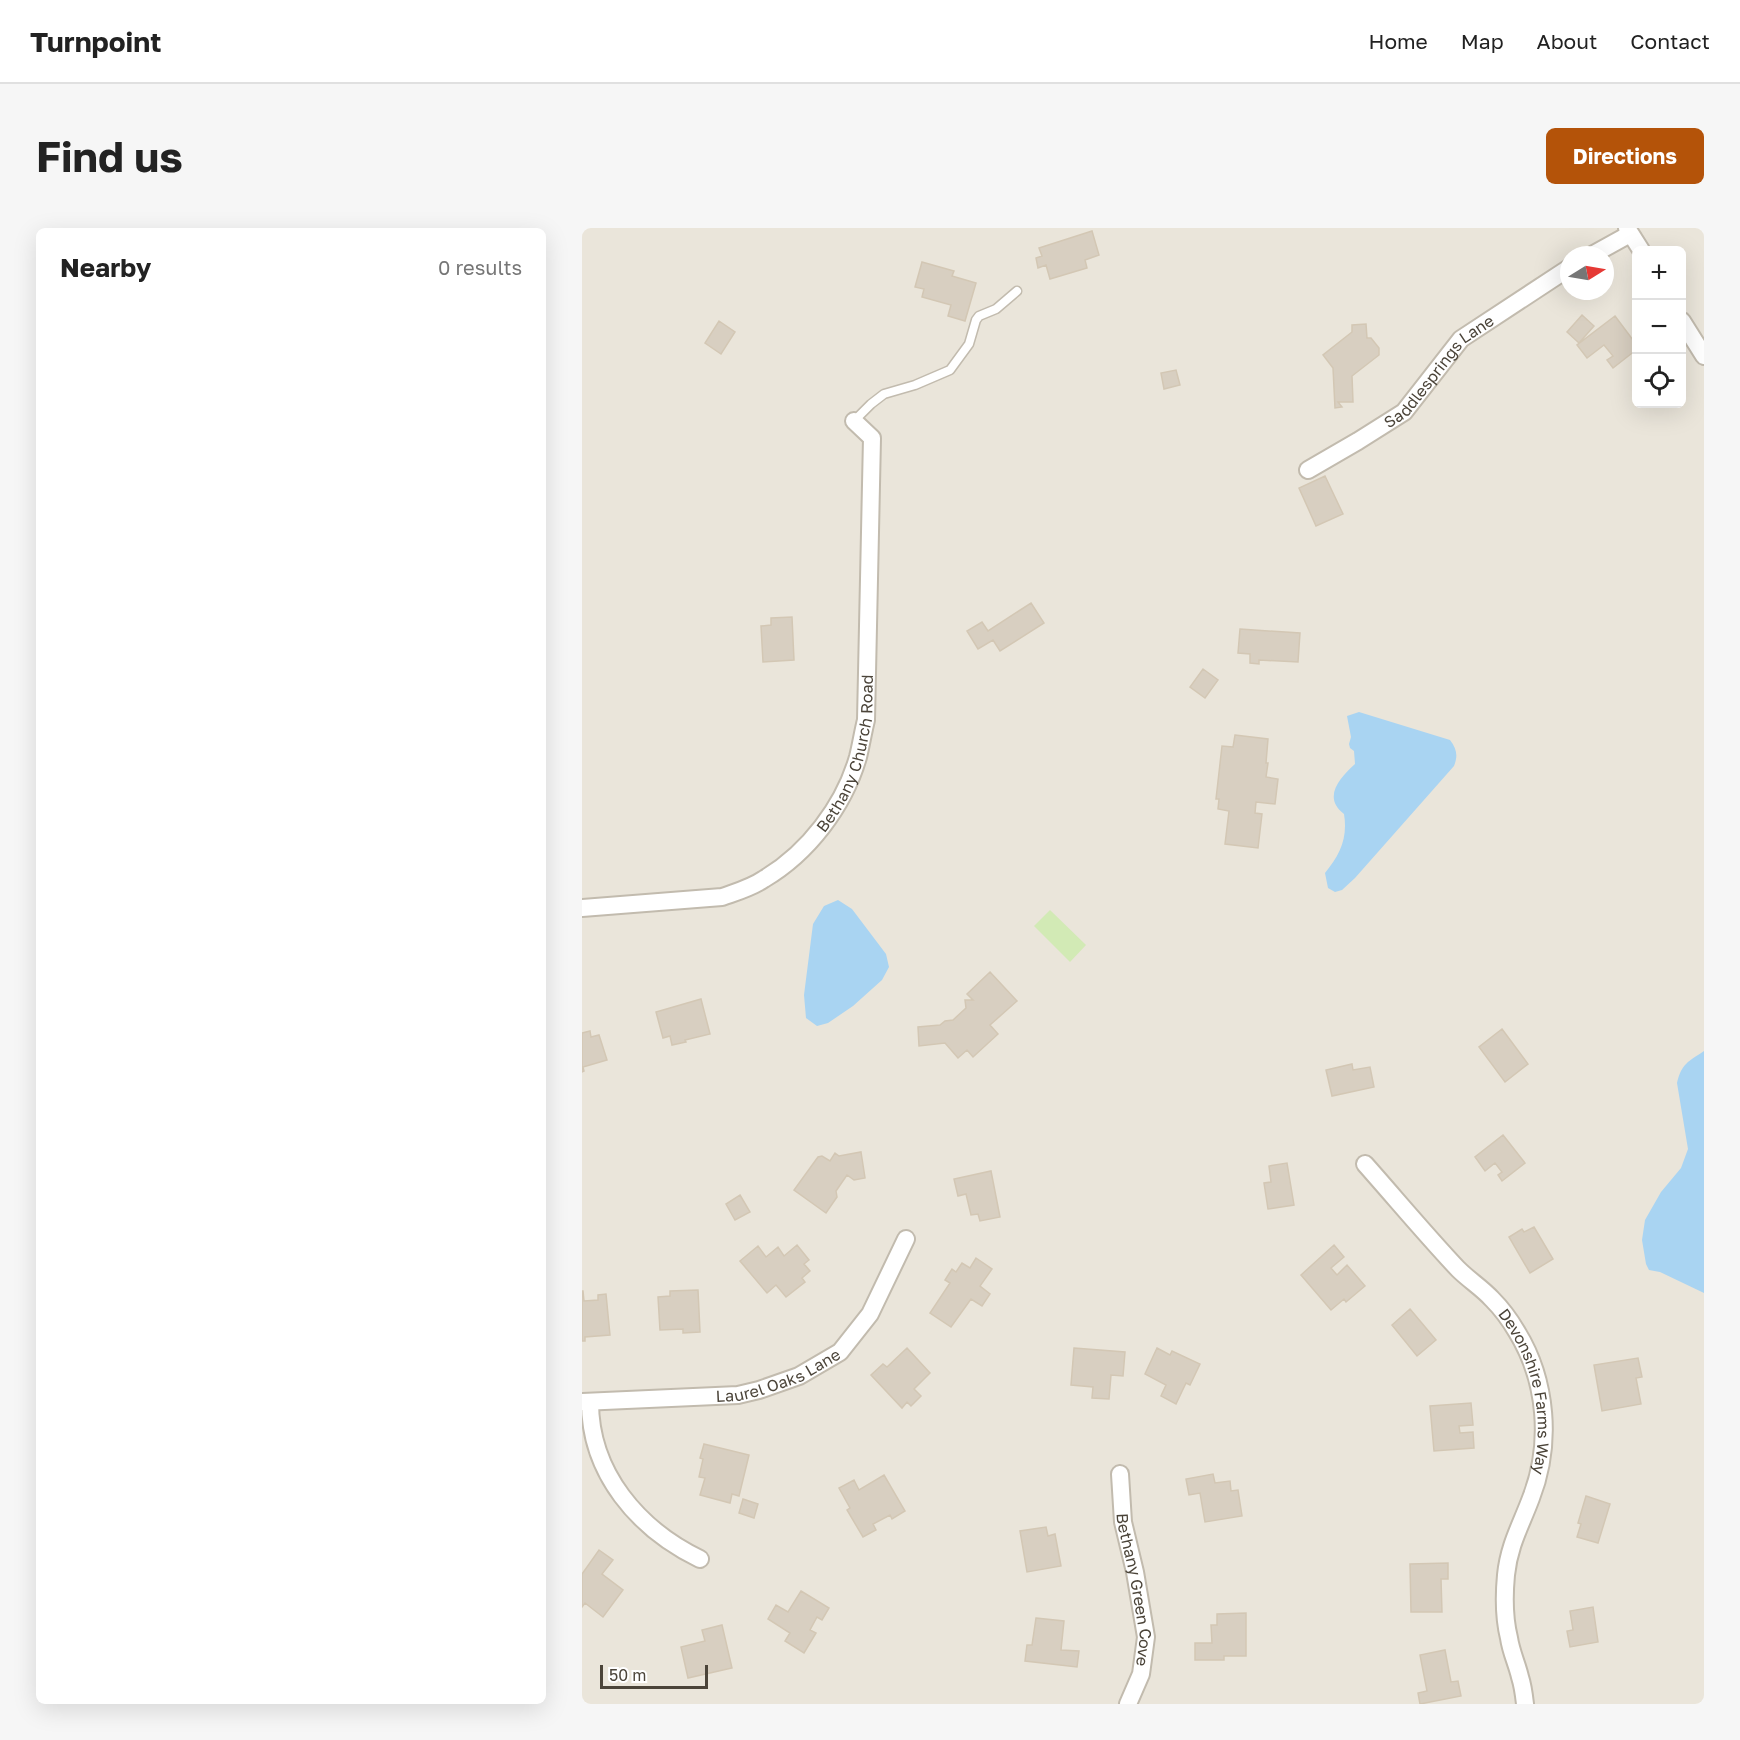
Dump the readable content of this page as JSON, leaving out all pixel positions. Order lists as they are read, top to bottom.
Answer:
{
  "streets": {
    "street": [
      "Saddlesprings Lane",
      "Bethany Church Road",
      "Laurel Oaks Lane",
      "Devonshire Farms Way",
      "Bethany Green Cove"
    ]
  },
  "scale_bar": "50 m",
  "north": "right",
  "page": {
    "header": "Turnpoint",
    "nav": [
      "Home",
      "Map",
      "About",
      "Contact"
    ],
    "buttons": "Directions",
    "title": "Find us",
    "heading": ["Nearby", "0 results"],
    "map_buttons": ["+", "−"],
    "scale": "50 m"
  }
}
